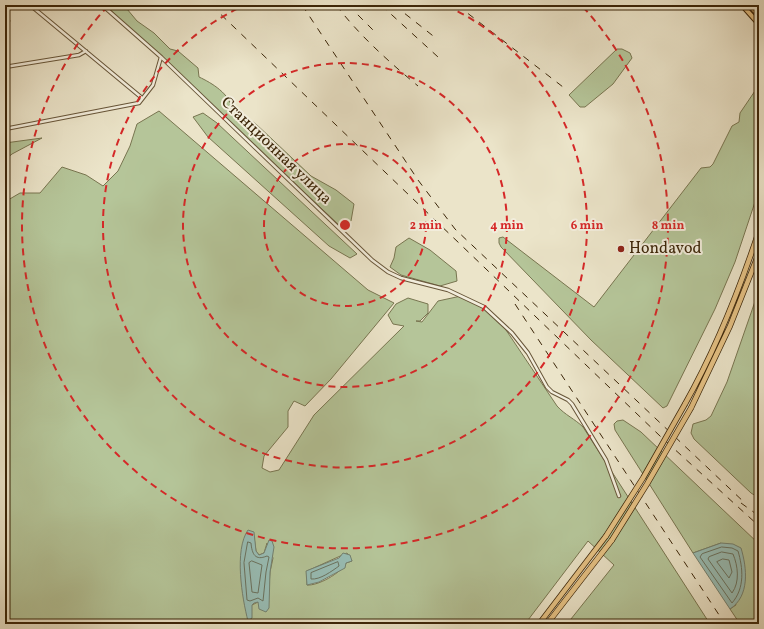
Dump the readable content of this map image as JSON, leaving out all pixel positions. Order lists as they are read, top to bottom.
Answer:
{
  "streets": {
    "street": ["Станционная улица"]
  },
  "places": ["Hondavod"],
  "rings": [
    "2 min",
    "4 min",
    "6 min",
    "8 min"
  ]
}
